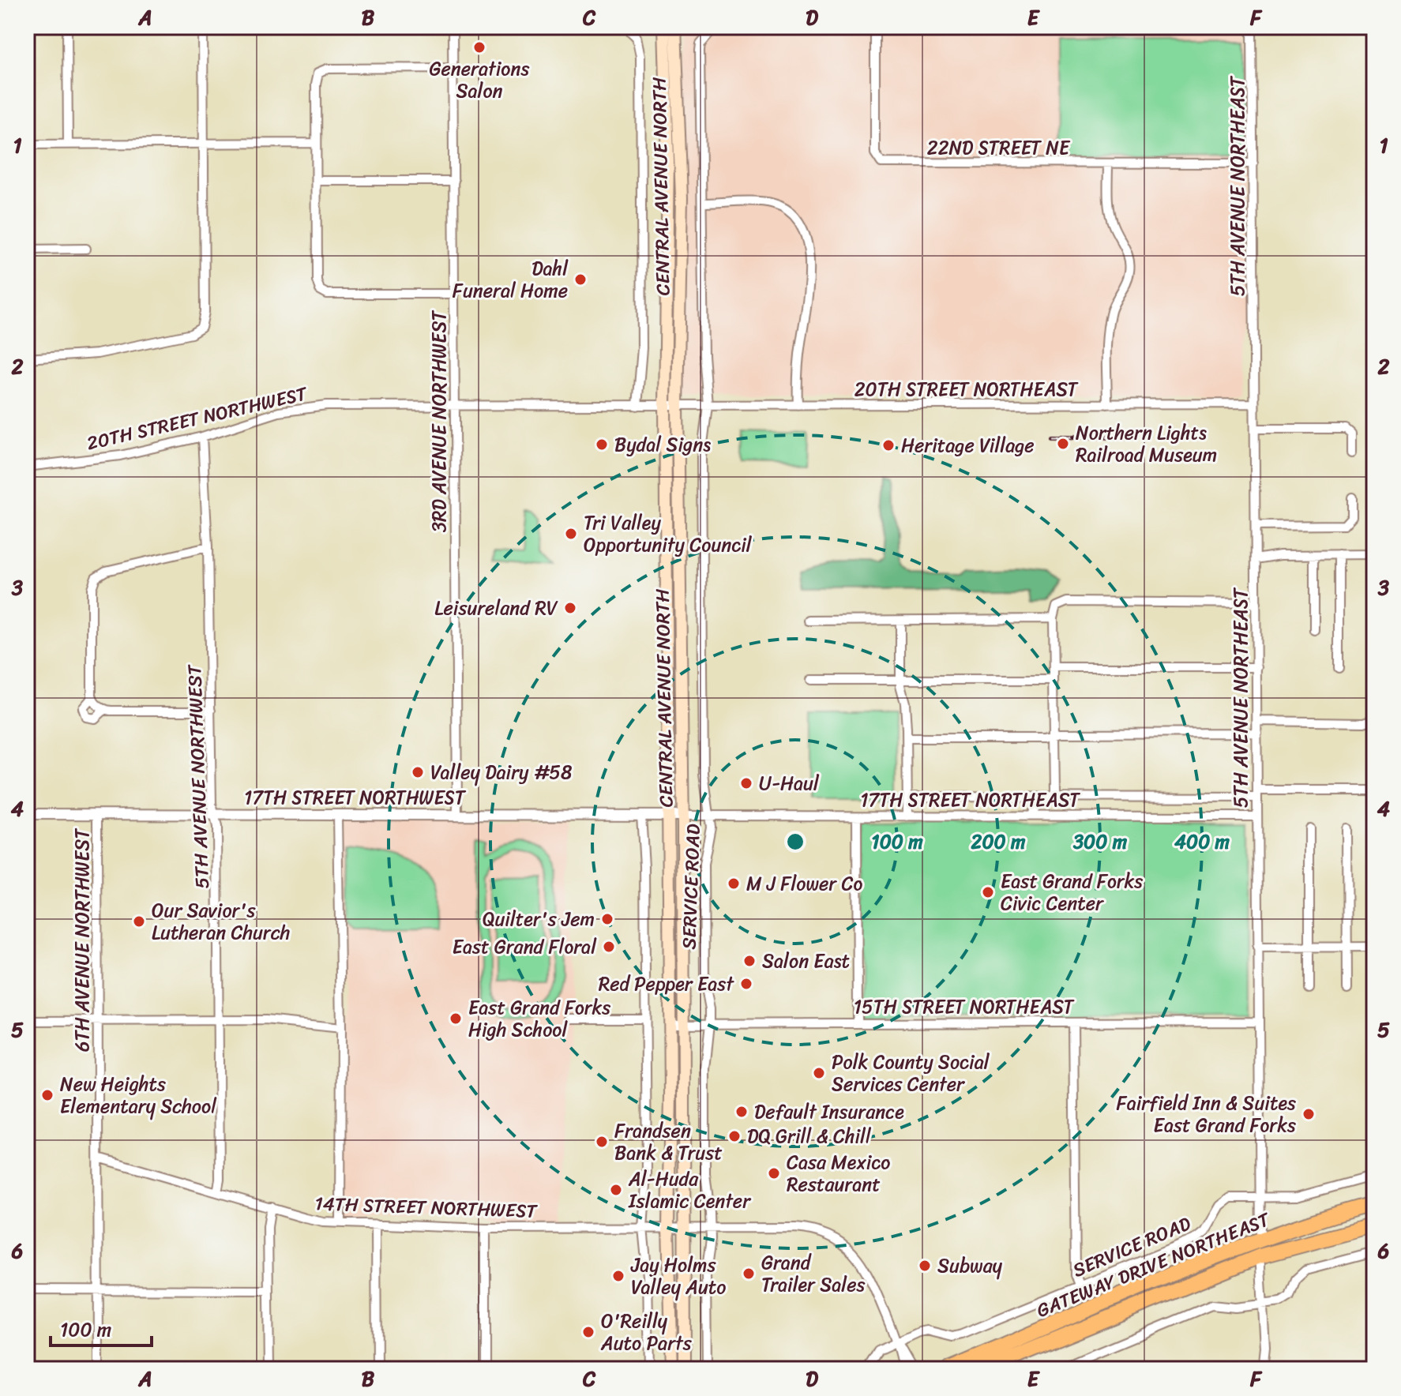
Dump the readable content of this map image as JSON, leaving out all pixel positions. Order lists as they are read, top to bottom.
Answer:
{
  "streets": {
    "highway": ["GATEWAY DRIVE NORTHEAST"],
    "main road": ["CENTRAL AVENUE NORTH"],
    "street": [
      "22ND STREET NE",
      "5TH AVENUE NORTHEAST",
      "20TH STREET NORTHEAST",
      "20TH STREET NORTHWEST",
      "3RD AVENUE NORTHWEST",
      "5TH AVENUE NORTHWEST",
      "17TH STREET NORTHWEST",
      "17TH STREET NORTHEAST",
      "SERVICE ROAD",
      "6TH AVENUE NORTHWEST",
      "15TH STREET NORTHEAST",
      "14TH STREET NORTHWEST"
    ]
  },
  "crossings": [
    ["22ND STREET NE", "5TH AVENUE NORTHEAST"],
    ["CENTRAL AVENUE NORTH", "20TH STREET NORTHEAST"],
    ["CENTRAL AVENUE NORTH", "20TH STREET NORTHWEST"],
    ["CENTRAL AVENUE NORTH", "17TH STREET NORTHWEST"],
    ["CENTRAL AVENUE NORTH", "17TH STREET NORTHEAST"],
    ["CENTRAL AVENUE NORTH", "15TH STREET NORTHEAST"],
    ["CENTRAL AVENUE NORTH", "14TH STREET NORTHWEST"],
    ["5TH AVENUE NORTHEAST", "20TH STREET NORTHEAST"],
    ["5TH AVENUE NORTHEAST", "17TH STREET NORTHEAST"],
    ["5TH AVENUE NORTHEAST", "SERVICE ROAD"],
    ["5TH AVENUE NORTHEAST", "15TH STREET NORTHEAST"],
    ["5TH AVENUE NORTHEAST", "GATEWAY DRIVE NORTHEAST"],
    ["20TH STREET NORTHEAST", "20TH STREET NORTHWEST"],
    ["20TH STREET NORTHEAST", "SERVICE ROAD"],
    ["20TH STREET NORTHWEST", "3RD AVENUE NORTHWEST"],
    ["20TH STREET NORTHWEST", "5TH AVENUE NORTHWEST"],
    ["3RD AVENUE NORTHWEST", "17TH STREET NORTHWEST"],
    ["5TH AVENUE NORTHWEST", "17TH STREET NORTHWEST"],
    ["5TH AVENUE NORTHWEST", "14TH STREET NORTHWEST"],
    ["17TH STREET NORTHWEST", "17TH STREET NORTHEAST"],
    ["17TH STREET NORTHWEST", "6TH AVENUE NORTHWEST"],
    ["17TH STREET NORTHEAST", "SERVICE ROAD"],
    ["SERVICE ROAD", "15TH STREET NORTHEAST"],
    ["SERVICE ROAD", "14TH STREET NORTHWEST"],
    ["6TH AVENUE NORTHWEST", "14TH STREET NORTHWEST"]
  ],
  "places": [
    "Generations Salon",
    "Dahl Funeral Home",
    "Northern Lights Railroad Museum",
    "Bydal Signs",
    "Heritage Village",
    "Tri Valley Opportunity Council",
    "Leisureland RV",
    "Valley Dairy #58",
    "U-Haul",
    "M J Flower Co",
    "East Grand Forks Civic Center",
    "Quilter's Jem",
    "Our Savior's Lutheran Church",
    "East Grand Floral",
    "Salon East",
    "Red Pepper East",
    "East Grand Forks High School",
    "Polk County Social Services Center",
    "New Heights Elementary School",
    "Default Insurance",
    "Fairfield Inn & Suites East Grand Forks",
    "DQ Grill & Chill",
    "Frandsen Bank & Trust",
    "Casa Mexico Restaurant",
    "Al-Huda Islamic Center",
    "Subway",
    "Grand Trailer Sales",
    "Jay Holms Valley Auto",
    "O'Reilly Auto Parts"
  ],
  "scale_bar": "100 m",
  "grid": {
    "columns": [
      "A",
      "B",
      "C",
      "D",
      "E",
      "F"
    ],
    "rows": [
      "1",
      "2",
      "3",
      "4",
      "5",
      "6"
    ]
  },
  "rings": [
    "100 m",
    "200 m",
    "300 m",
    "400 m"
  ]
}
